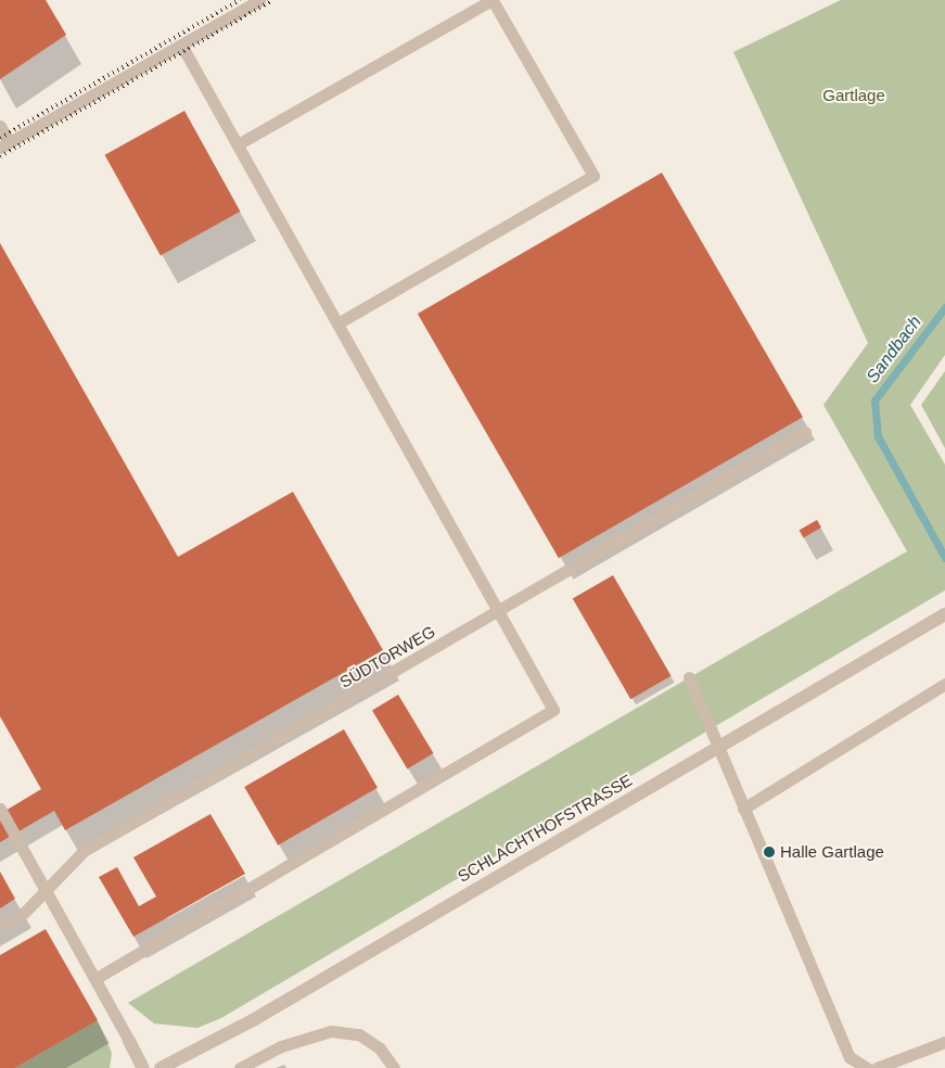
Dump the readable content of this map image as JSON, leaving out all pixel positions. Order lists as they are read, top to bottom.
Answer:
{
  "streets": {
    "street": ["SCHLACHTHOFSTRASSE"],
    "lane": ["SÜDTORWEG"]
  },
  "water": ["Sandbach"],
  "parks": ["Gartlage"],
  "places": ["Halle Gartlage"]
}
